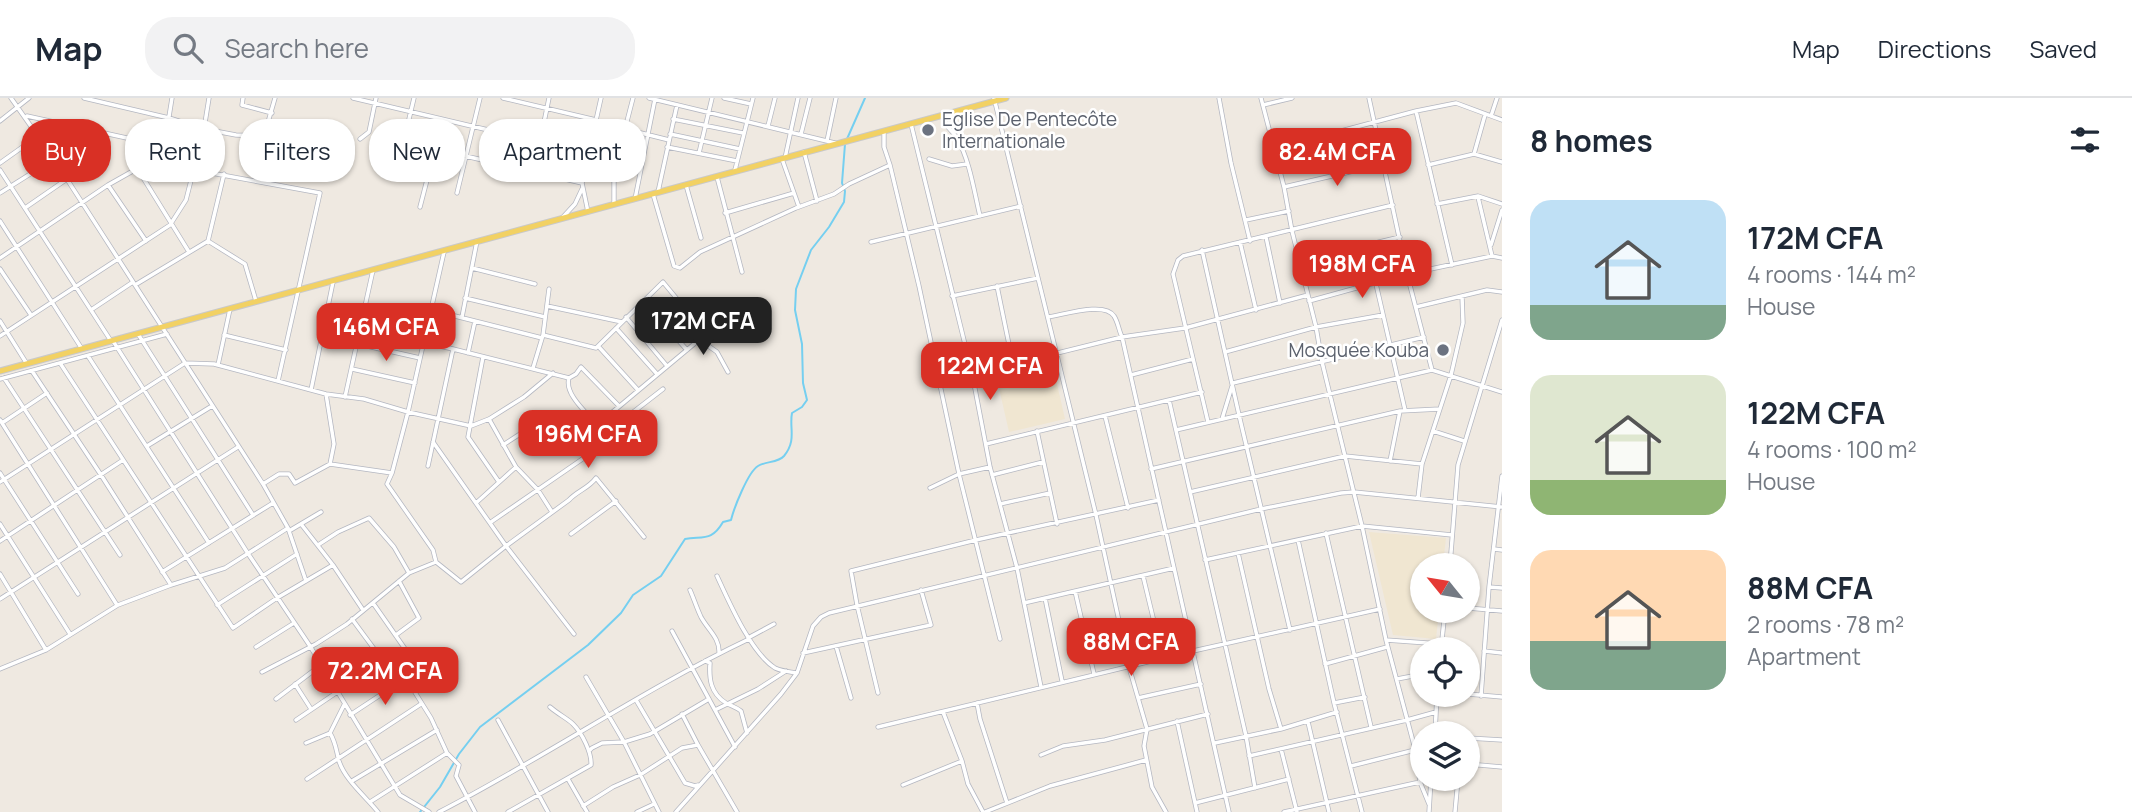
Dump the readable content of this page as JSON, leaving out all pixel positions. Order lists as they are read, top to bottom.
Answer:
{
  "places": ["Eglise De Pentecôte Internationale", "Mosquée Kouba"],
  "north": "top left",
  "page": {
    "header": "Map",
    "search": "Search here",
    "nav": ["Map", "Directions", "Saved"],
    "heading": "8 homes",
    "chip": [
      "Buy",
      "Rent",
      "Filters",
      "New",
      "Apartment"
    ],
    "price": [
      "82.4M CFA",
      "198M CFA",
      "172M CFA",
      "146M CFA",
      "122M CFA",
      "196M CFA",
      "88M CFA",
      "72.2M CFA"
    ],
    "list": [
      {
        "name": "172M CFA",
        "note": "4 rooms · 144 m² · House"
      },
      {
        "name": "122M CFA",
        "note": "4 rooms · 100 m² · House"
      },
      {
        "name": "88M CFA",
        "note": "2 rooms · 78 m² · Apartment"
      }
    ]
  }
}
